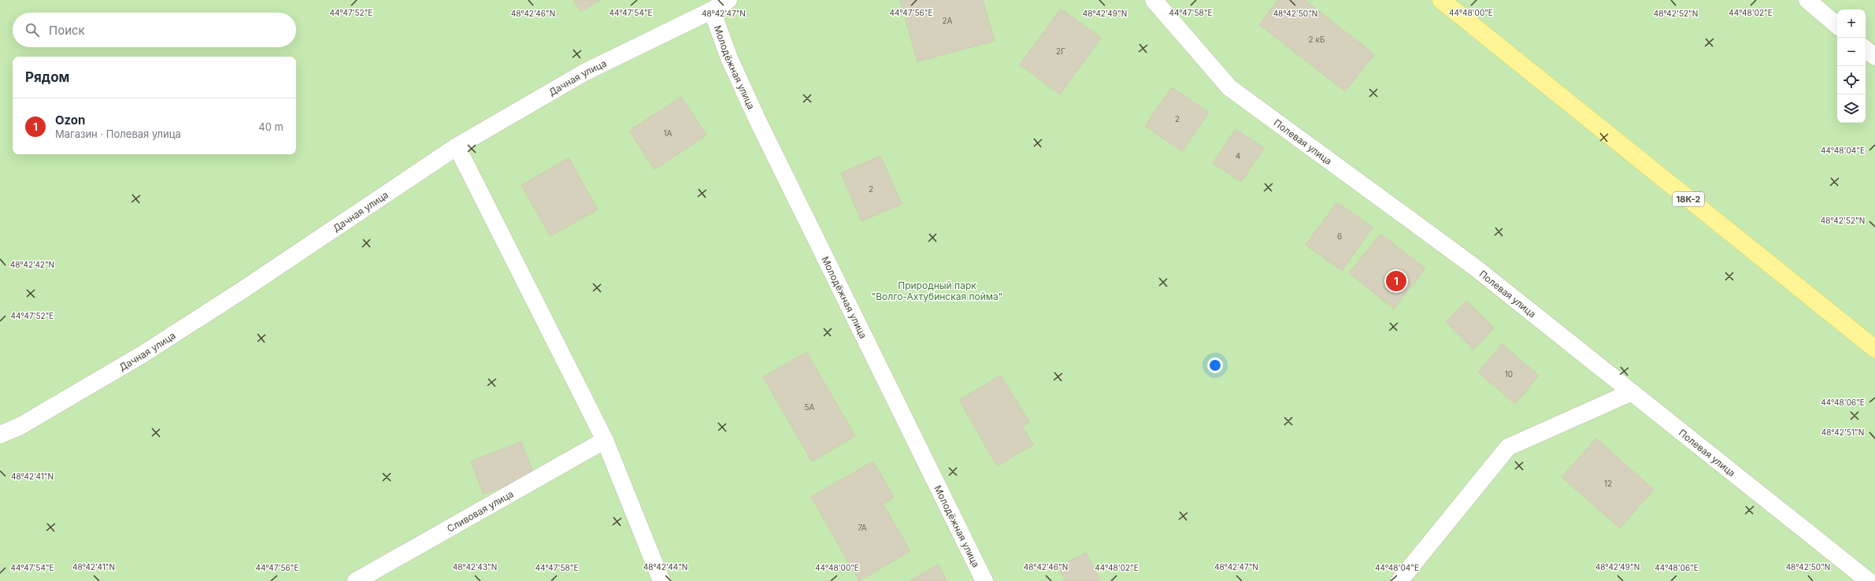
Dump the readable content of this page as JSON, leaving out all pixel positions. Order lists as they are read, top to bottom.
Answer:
{
  "streets": {
    "main road": ["18К-2"],
    "street": [
      "Молодёжная улица",
      "Дачная улица",
      "Полевая улица",
      "Сливовая улица"
    ]
  },
  "crossings": [
    ["Молодёжная улица", "Дачная улица"]
  ],
  "parks": ["Природный парк \"Волго-Ахтубинская пойма\""],
  "house_numbers": [
    "2А",
    "2 кБ",
    "2Г",
    "2",
    "1А",
    "4",
    "2",
    "6",
    "10",
    "5А",
    "12",
    "7А"
  ],
  "page": {
    "map_buttons": ["+", "−"],
    "search": "Поиск",
    "heading": "Рядом",
    "list": [
      {
        "mark": "1",
        "name": "Ozon",
        "note": "Магазин · Полевая улица",
        "value": "40 m"
      }
    ],
    "pins": "1"
  },
  "coordinates": [
    "44°48'00\"E",
    "44°48'02\"E",
    "44°47'52\"E",
    "44°47'54\"E",
    "44°47'56\"E",
    "44°47'58\"E",
    "48°42'46\"N",
    "48°42'47\"N",
    "48°42'49\"N",
    "48°42'50\"N",
    "48°42'52\"N",
    "44°48'04\"E",
    "48°42'42\"N",
    "44°48'06\"E",
    "48°42'51\"N",
    "48°42'41\"N",
    "48°42'43\"N",
    "48°42'44\"N"
  ]
}
